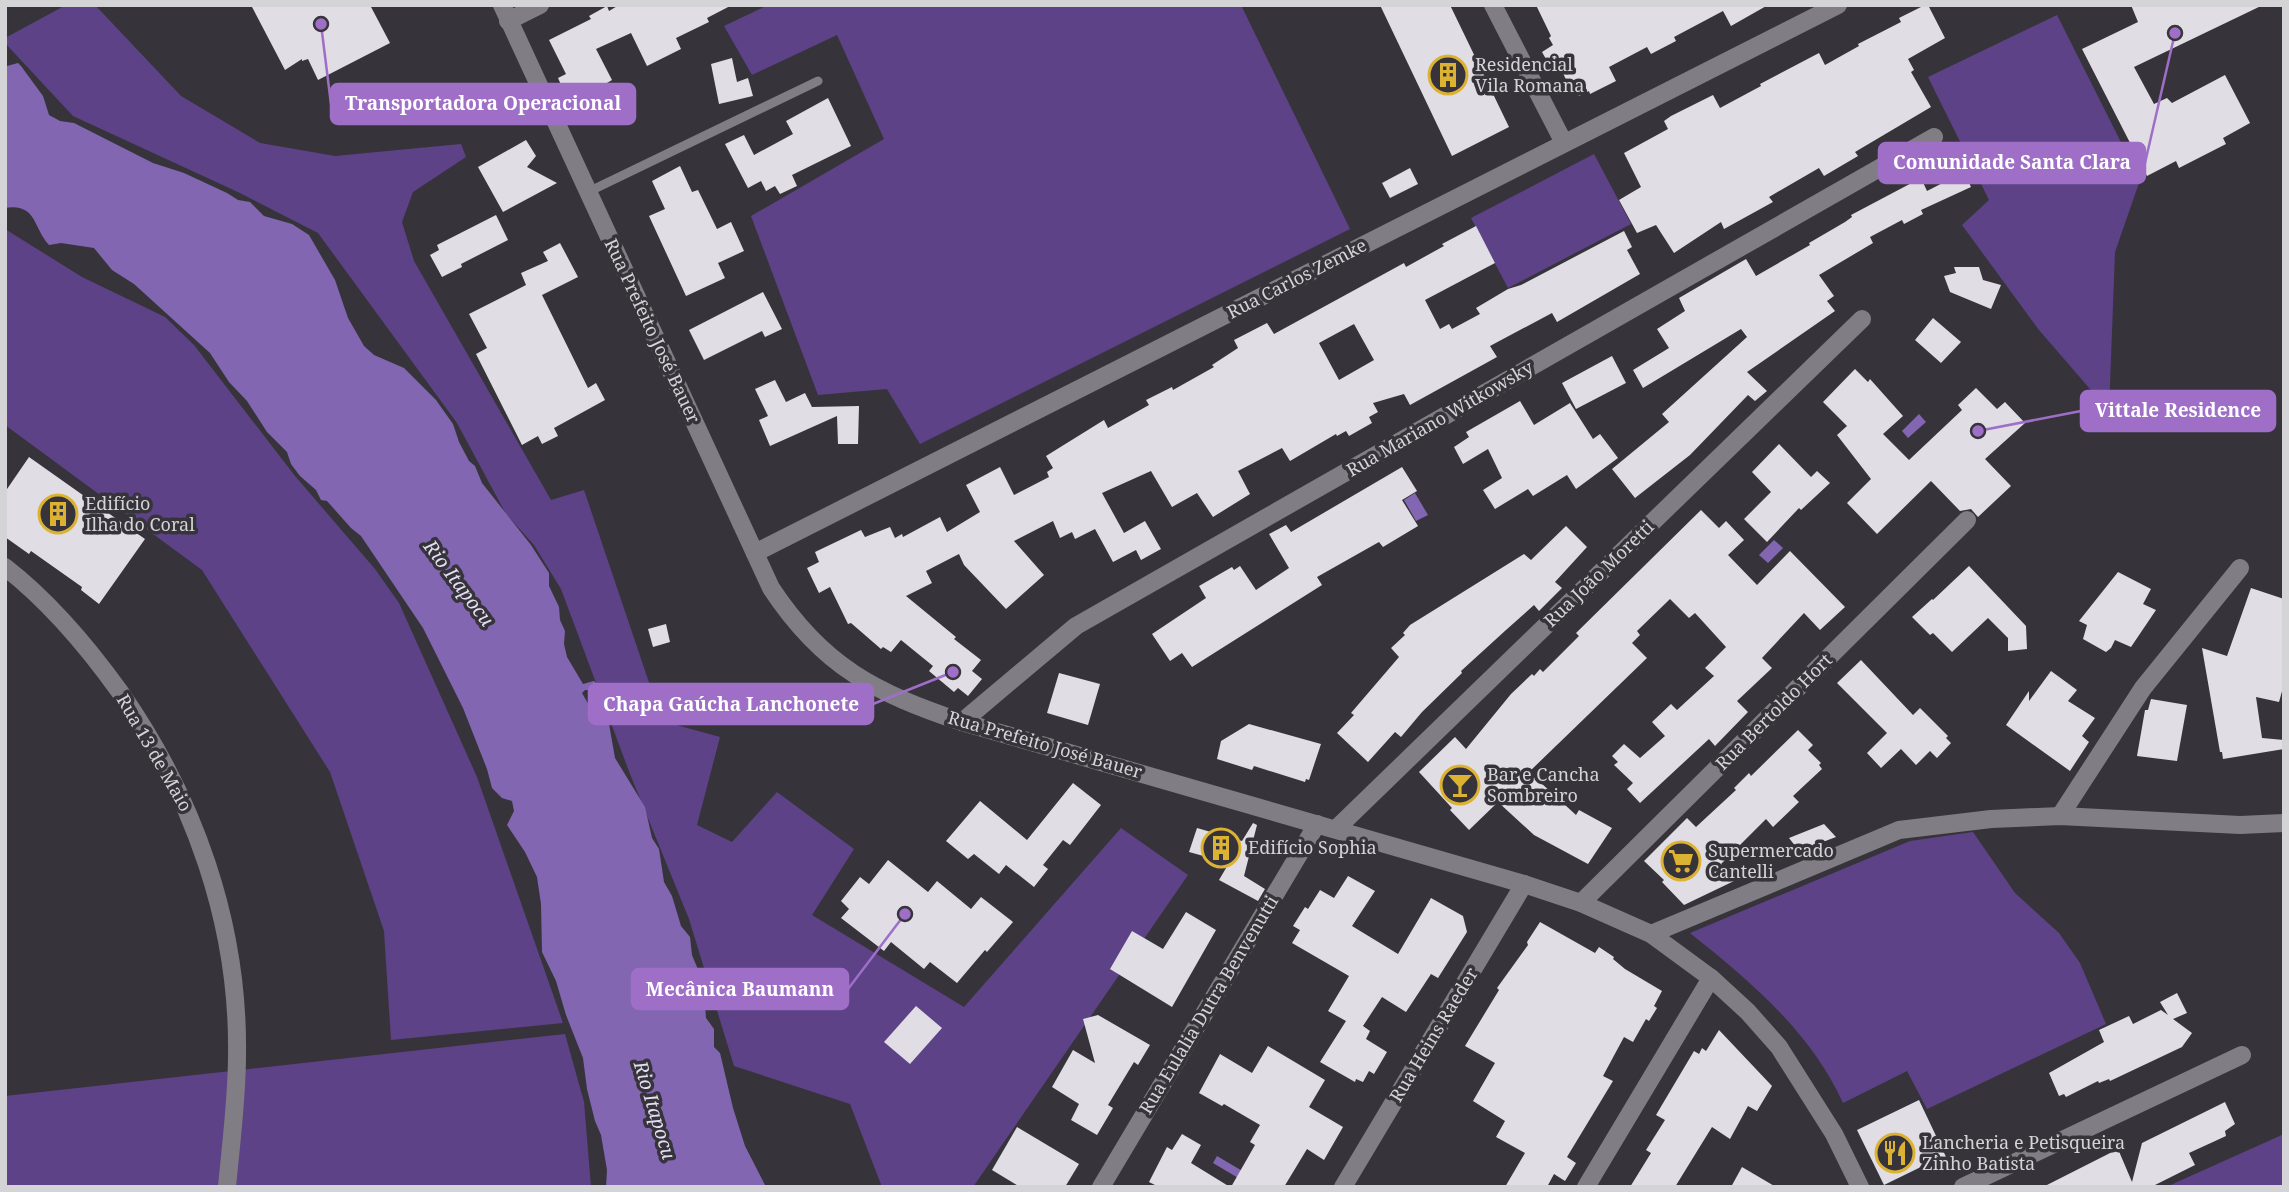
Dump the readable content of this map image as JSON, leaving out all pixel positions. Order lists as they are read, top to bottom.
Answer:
{
  "streets": {
    "street": [
      "Rua Carlos Zemke",
      "Rua Prefeito José Bauer",
      "Rua Mariano Witkowsky",
      "Rua João Moretti",
      "Rua Bertoldo Hort",
      "Rua 13 de Maio",
      "Rua Eulalia Dutra Benvenutti",
      "Rua Heins Raeder"
    ]
  },
  "crossings": [
    ["Rua Carlos Zemke", "Rua Prefeito José Bauer"],
    ["Rua Prefeito José Bauer", "Rua Mariano Witkowsky"],
    ["Rua Prefeito José Bauer", "Rua João Moretti"],
    ["Rua Prefeito José Bauer", "Rua Bertoldo Hort"],
    ["Rua Prefeito José Bauer", "Rua Eulalia Dutra Benvenutti"],
    ["Rua Prefeito José Bauer", "Rua Heins Raeder"]
  ],
  "water": ["Rio Itapocu"],
  "places": {
    "other": [
      "Transportadora Operacional",
      "Comunidade Santa Clara",
      "Vittale Residence",
      "Chapa Gaúcha Lanchonete",
      "Mecânica Baumann"
    ],
    "building": ["Residencial Vila Romana", "Edifício Ilha do Coral", "Edifício Sophia"],
    "bar": ["Bar e Cancha Sombreiro"],
    "supermarket": ["Supermercado Cantelli"],
    "restaurant": ["Lancheria e Petisqueira Zinho Batista"]
  }
}
